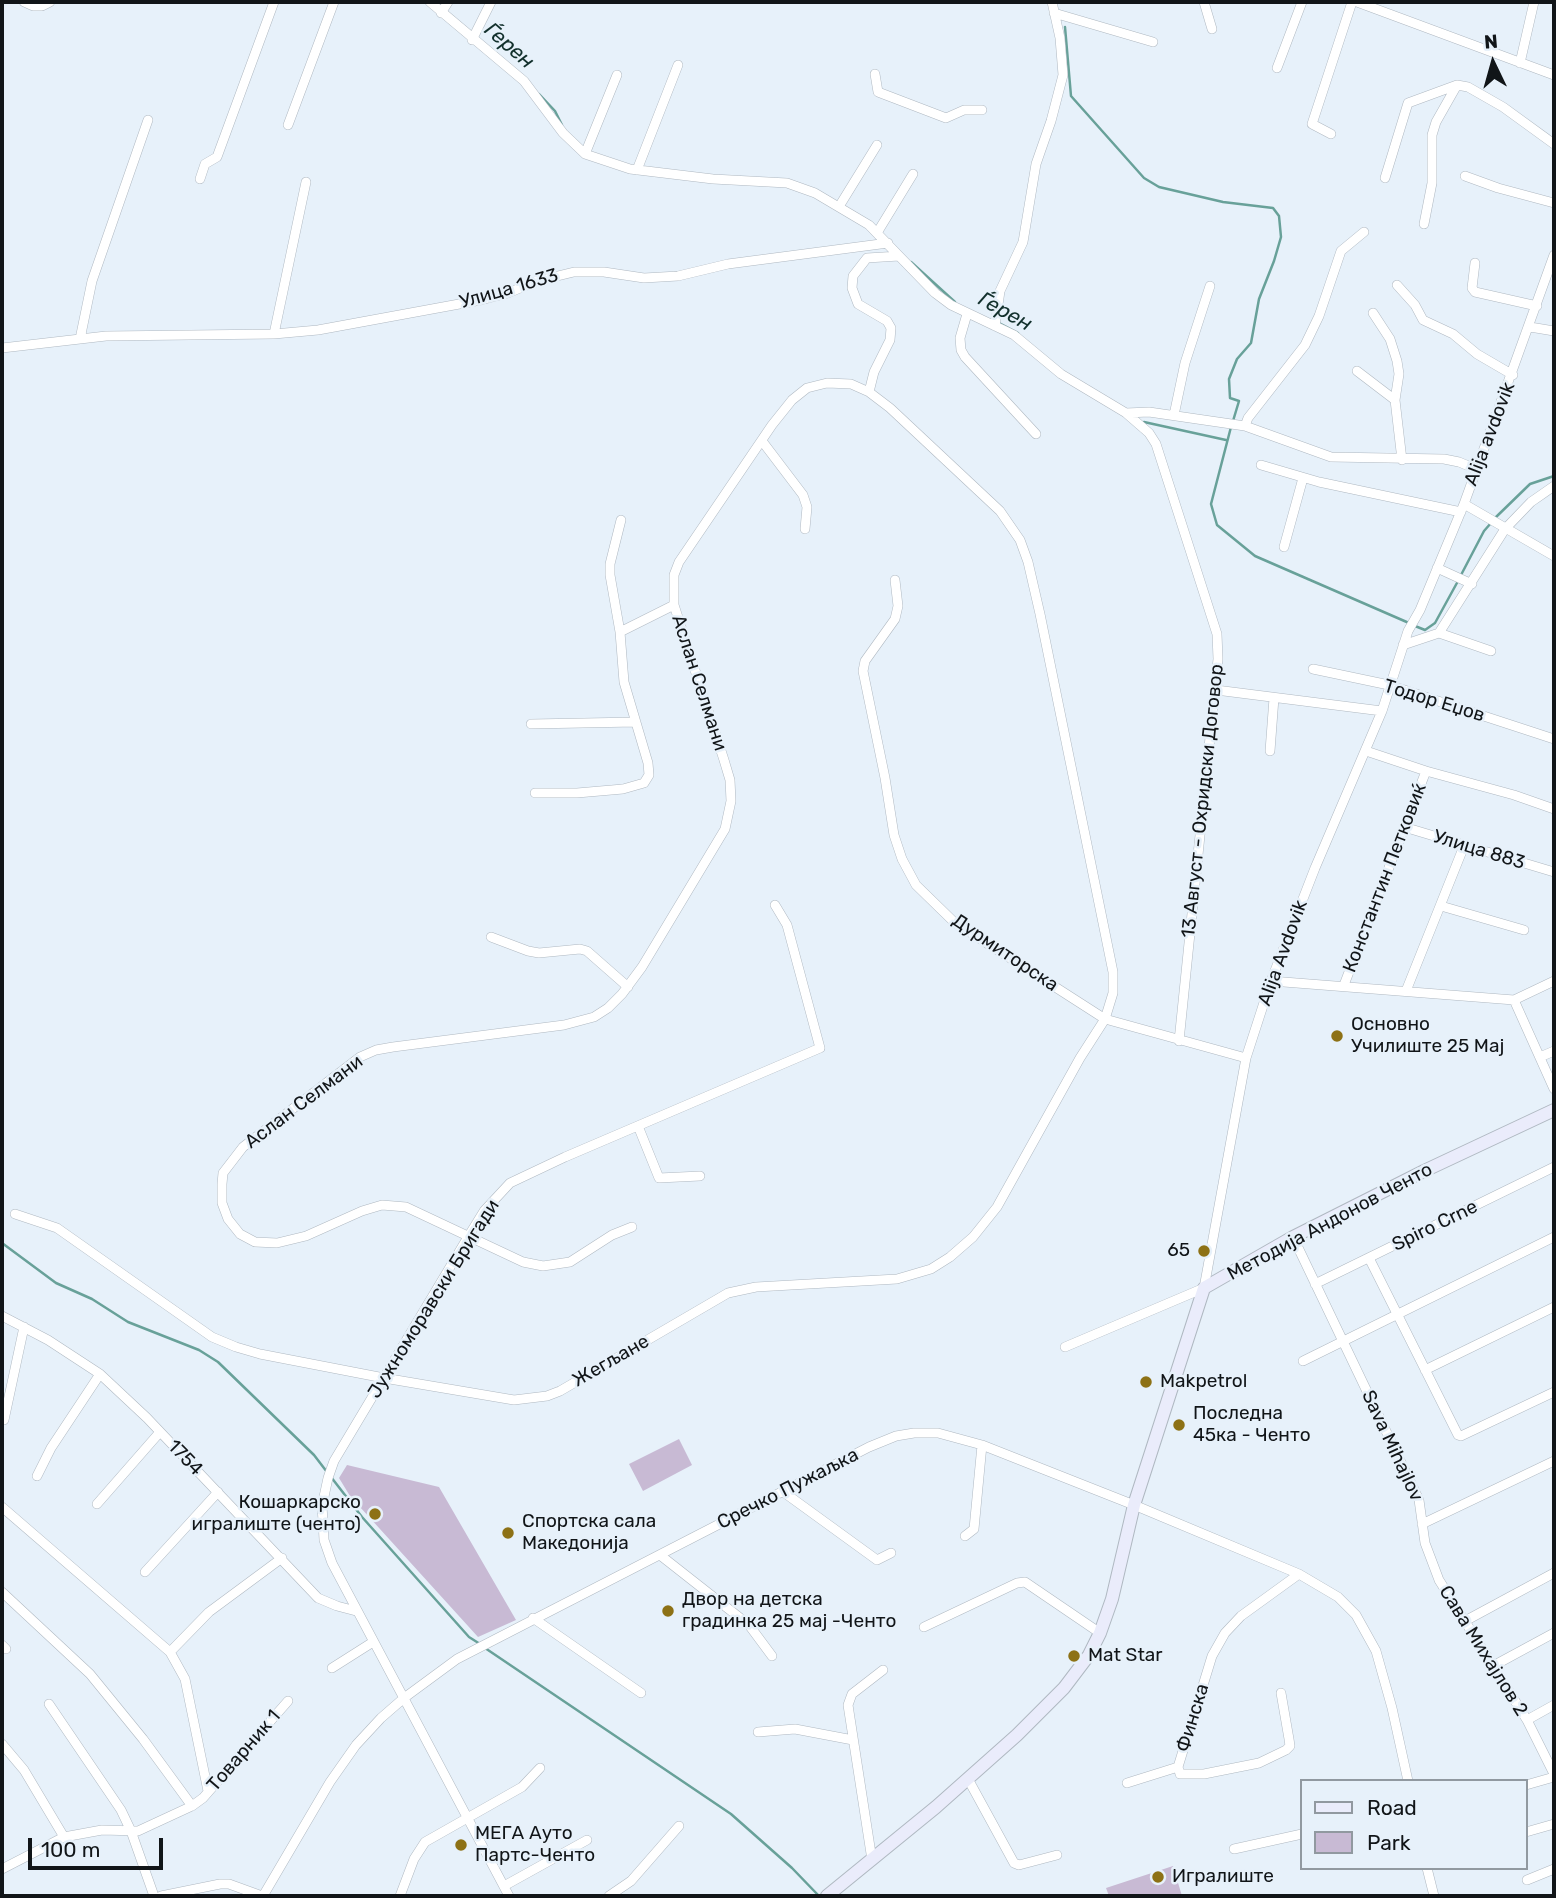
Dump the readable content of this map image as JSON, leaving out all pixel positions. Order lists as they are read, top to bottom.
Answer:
{
  "streets": {
    "main road": ["Методија Андонов Ченто"],
    "street": [
      "Улица 1633",
      "Alija avdovik",
      "Аслан Селмани",
      "Тодор Еџов",
      "13 Август - Охридски Договор",
      "Улица 883",
      "Константин Петковиќ",
      "Дурмиторска",
      "Alija Avdovik",
      "Spiro Crne",
      "Јужноморавски Бригади",
      "Жегљане",
      "Sava Mihajlov",
      "1754",
      "Сречко Пужаљка",
      "Сава Михајлов 2",
      "Финска",
      "Товарник 1"
    ]
  },
  "crossings": [
    ["Улица 1633", "13 Август - Охридски Договор"],
    ["Alija avdovik", "Alija Avdovik"],
    ["Аслан Селмани", "Дурмиторска"],
    ["Аслан Селмани", "Јужноморавски Бригади"],
    ["Аслан Селмани", "Жегљане"],
    ["Тодор Еџов", "Alija Avdovik"],
    ["13 Август - Охридски Договор", "Дурмиторска"],
    ["Улица 883", "Константин Петковиќ"],
    ["Дурмиторска", "Alija Avdovik"],
    ["Дурмиторска", "Жегљане"],
    ["Alija Avdovik", "Методија Андонов Ченто"],
    ["Методија Андонов Ченто", "Sava Mihajlov"],
    ["Методија Андонов Ченто", "Сречко Пужаљка"],
    ["Spiro Crne", "Sava Mihajlov"],
    ["Јужноморавски Бригади", "Жегљане"],
    ["Јужноморавски Бригади", "1754"],
    ["Јужноморавски Бригади", "Сречко Пужаљка"],
    ["Sava Mihajlov", "Сава Михајлов 2"]
  ],
  "water": ["Ѓерен"],
  "places": [
    "Основно Училиште 25 Мај",
    "65",
    "Makpetrol",
    "Последна 45ка - Ченто",
    "Кошаркарско игралиште (ченто)",
    "Спортска сала Македонија",
    "Двор на детска градинка 25 мај -Ченто",
    "Mat Star",
    "МЕГА Ауто Партс-Ченто",
    "Игралиште"
  ],
  "legend": ["Road", "Park"],
  "scale_bar": "100 m",
  "north": "top"
}
